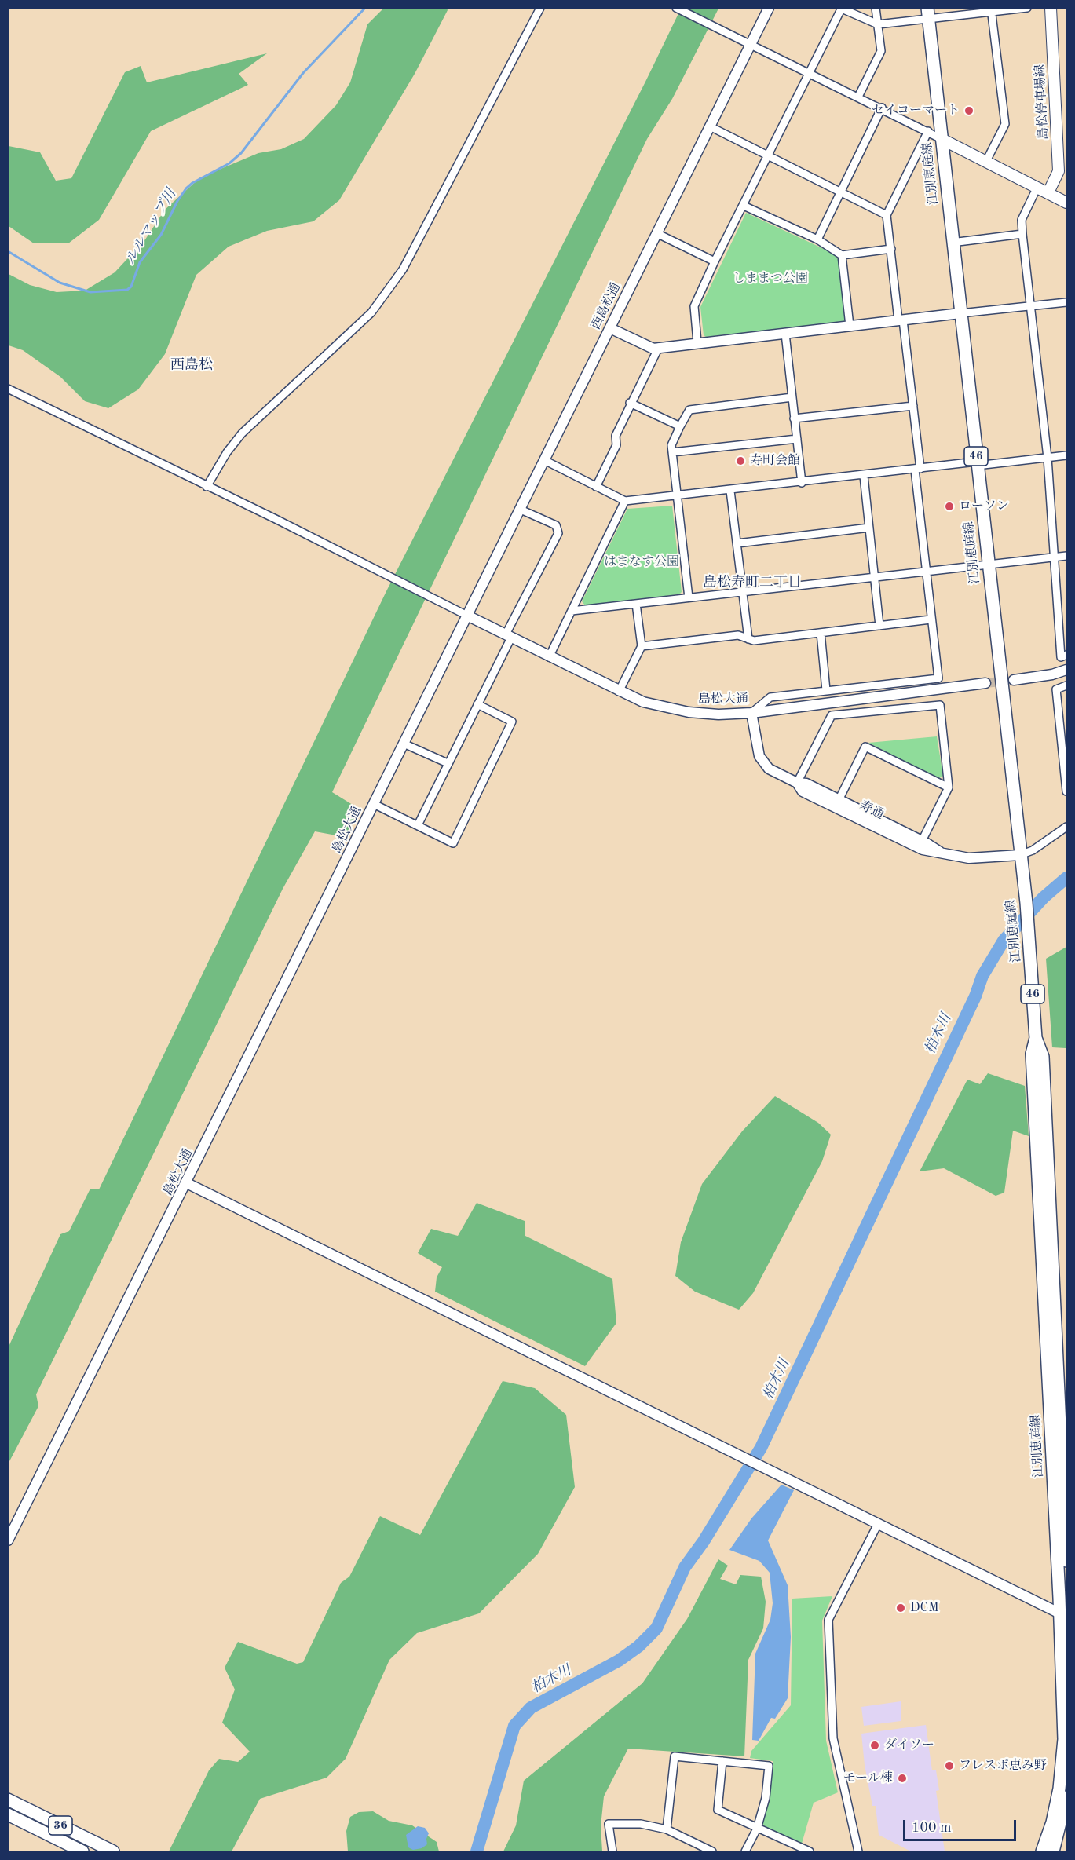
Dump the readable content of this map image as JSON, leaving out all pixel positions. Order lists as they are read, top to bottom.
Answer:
{
  "streets": {
    "main road": [
      "島松停車場線",
      "江別恵庭線",
      "46",
      "36"
    ],
    "street": ["西島松通", "島松大通", "寿通"]
  },
  "crossings": [
    ["江別恵庭線", "寿通"],
    ["西島松通", "島松大通"],
    ["島松大通", "寿通"]
  ],
  "districts": ["西島松", "島松寿町二丁目"],
  "water": ["ルルマップ川", "柏木川"],
  "parks": ["しままつ公園", "はまなす公園"],
  "places": [
    "セイコーマート",
    "寿町会館",
    "ローソン",
    "DCM",
    "ダイソー",
    "フレスポ恵み野",
    "モール棟"
  ],
  "scale_bar": "100 m"
}
